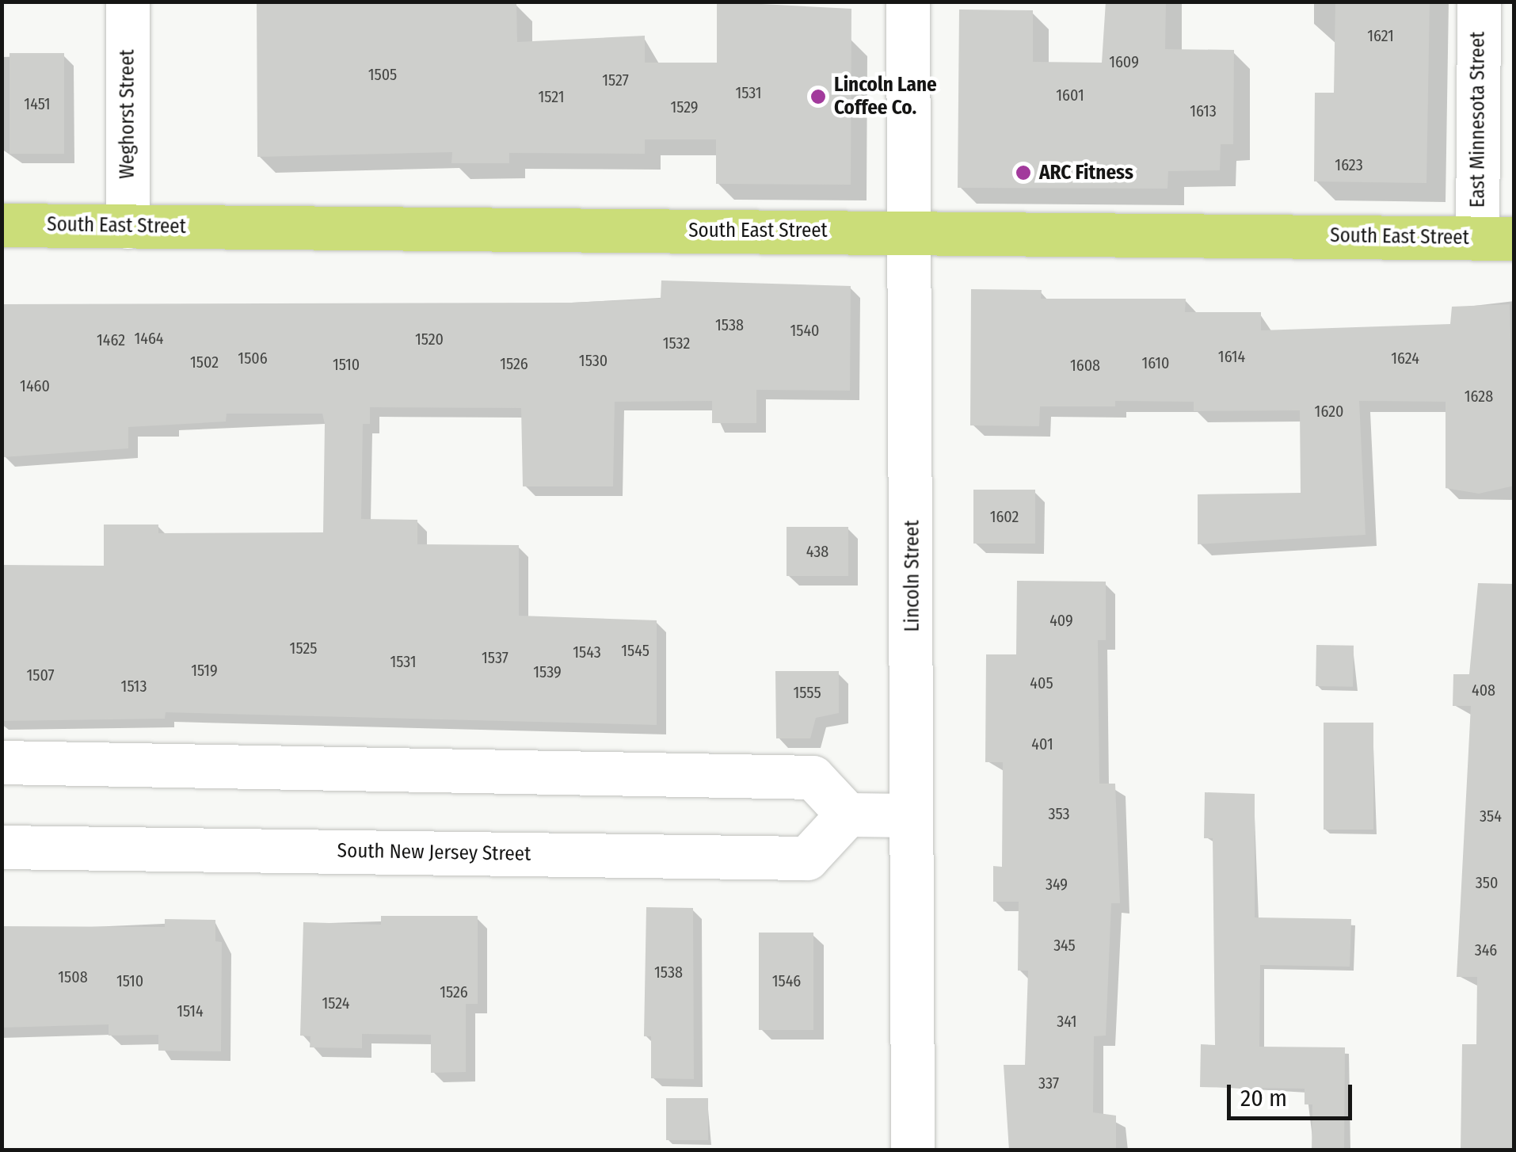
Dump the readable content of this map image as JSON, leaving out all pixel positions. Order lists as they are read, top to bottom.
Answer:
{
  "streets": {
    "main road": ["South East Street"],
    "street": [
      "Weghorst Street",
      "East Minnesota Street",
      "Lincoln Street",
      "South New Jersey Street"
    ]
  },
  "crossings": [
    ["Weghorst Street", "South East Street"],
    ["East Minnesota Street", "South East Street"],
    ["South East Street", "Lincoln Street"]
  ],
  "places": ["Lincoln Lane Coffee Co.", "ARC Fitness"],
  "house_numbers": [
    "1621",
    "1609",
    "1505",
    "1527",
    "1531",
    "1601",
    "1521",
    "1451",
    "1529",
    "1613",
    "1623",
    "1538",
    "1540",
    "1464",
    "1520",
    "1462",
    "1532",
    "1614",
    "1506",
    "1624",
    "1530",
    "1502",
    "1610",
    "1526",
    "1510",
    "1608",
    "1460",
    "1628",
    "1620",
    "1602",
    "438",
    "409",
    "1525",
    "1545",
    "1543",
    "1537",
    "1531",
    "1519",
    "1539",
    "1507",
    "405",
    "1513",
    "408",
    "1555",
    "401",
    "353",
    "354",
    "350",
    "349",
    "345",
    "346",
    "1538",
    "1508",
    "1510",
    "1546",
    "1526",
    "1524",
    "1514",
    "341",
    "337"
  ],
  "scale_bar": "20 m"
}
